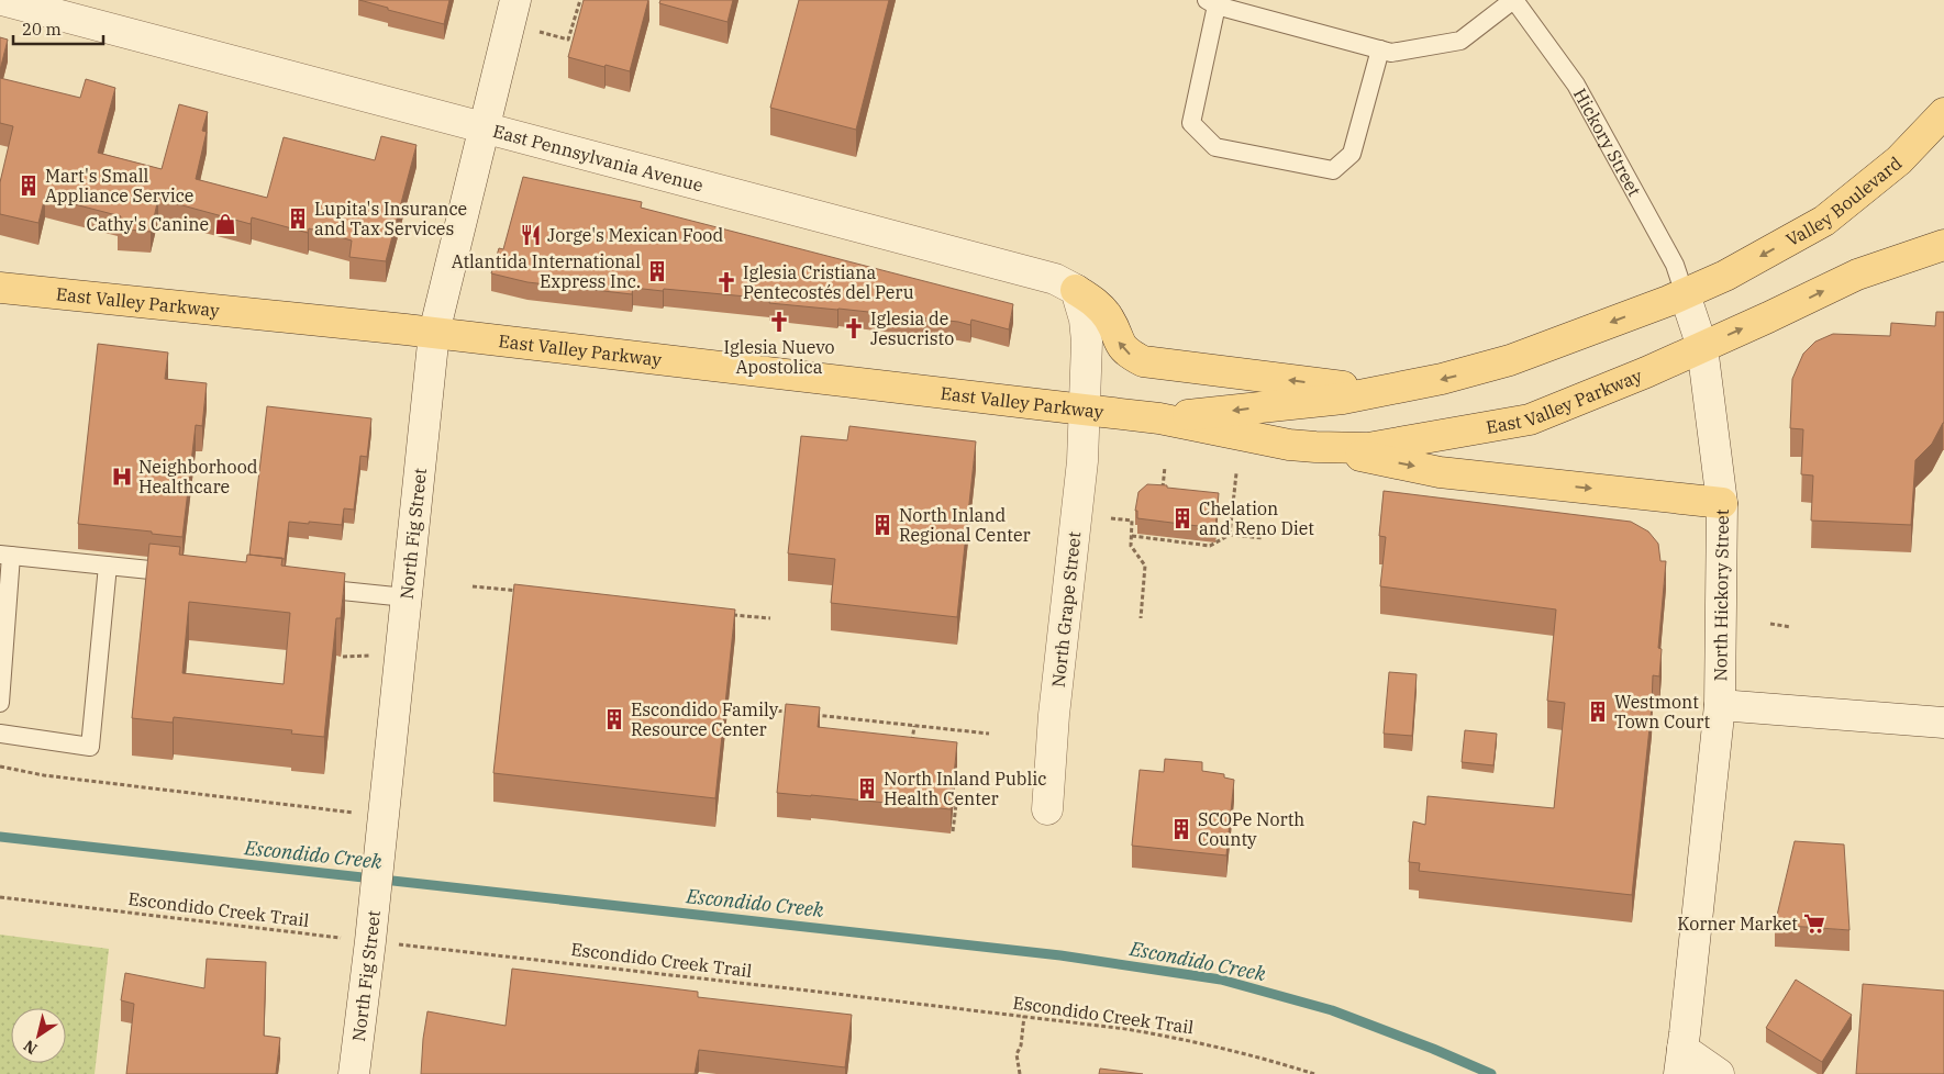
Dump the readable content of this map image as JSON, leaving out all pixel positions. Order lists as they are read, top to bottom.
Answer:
{
  "streets": {
    "main road": ["Valley Boulevard", "East Valley Parkway"],
    "street": [
      "East Pennsylvania Avenue",
      "North Fig Street",
      "North Hickory Street",
      "North Grape Street"
    ],
    "lane": ["Hickory Street"],
    "path": ["Escondido Creek Trail"]
  },
  "crossings": [
    ["Hickory Street", "East Valley Parkway"],
    ["Hickory Street", "North Hickory Street"],
    ["East Pennsylvania Avenue", "North Fig Street"],
    ["Valley Boulevard", "East Valley Parkway"],
    ["East Valley Parkway", "North Fig Street"],
    ["East Valley Parkway", "North Hickory Street"],
    ["East Valley Parkway", "North Grape Street"],
    ["North Fig Street", "Escondido Creek Trail"]
  ],
  "one_way": ["Valley Boulevard"],
  "water": ["Escondido Creek"],
  "places": {
    "building": [
      "Mart's Small Appliance Service",
      "Lupita's Insurance and Tax Services",
      "Atlantida International Express Inc.",
      "Chelation and Reno Diet",
      "North Inland Regional Center",
      "Westmont Town Court",
      "Escondido Family Resource Center",
      "North Inland Public Health Center",
      "SCOPe North County"
    ],
    "shop": ["Cathy's Canine"],
    "restaurant": ["Jorge's Mexican Food"],
    "church": ["Iglesia Cristiana Pentecostés del Peru", "Iglesia Nuevo Apostolica", "Iglesia de Jesucristo"],
    "hospital": ["Neighborhood Healthcare"],
    "supermarket": ["Korner Market"]
  },
  "scale_bar": "20 m",
  "north": "bottom left"
}
